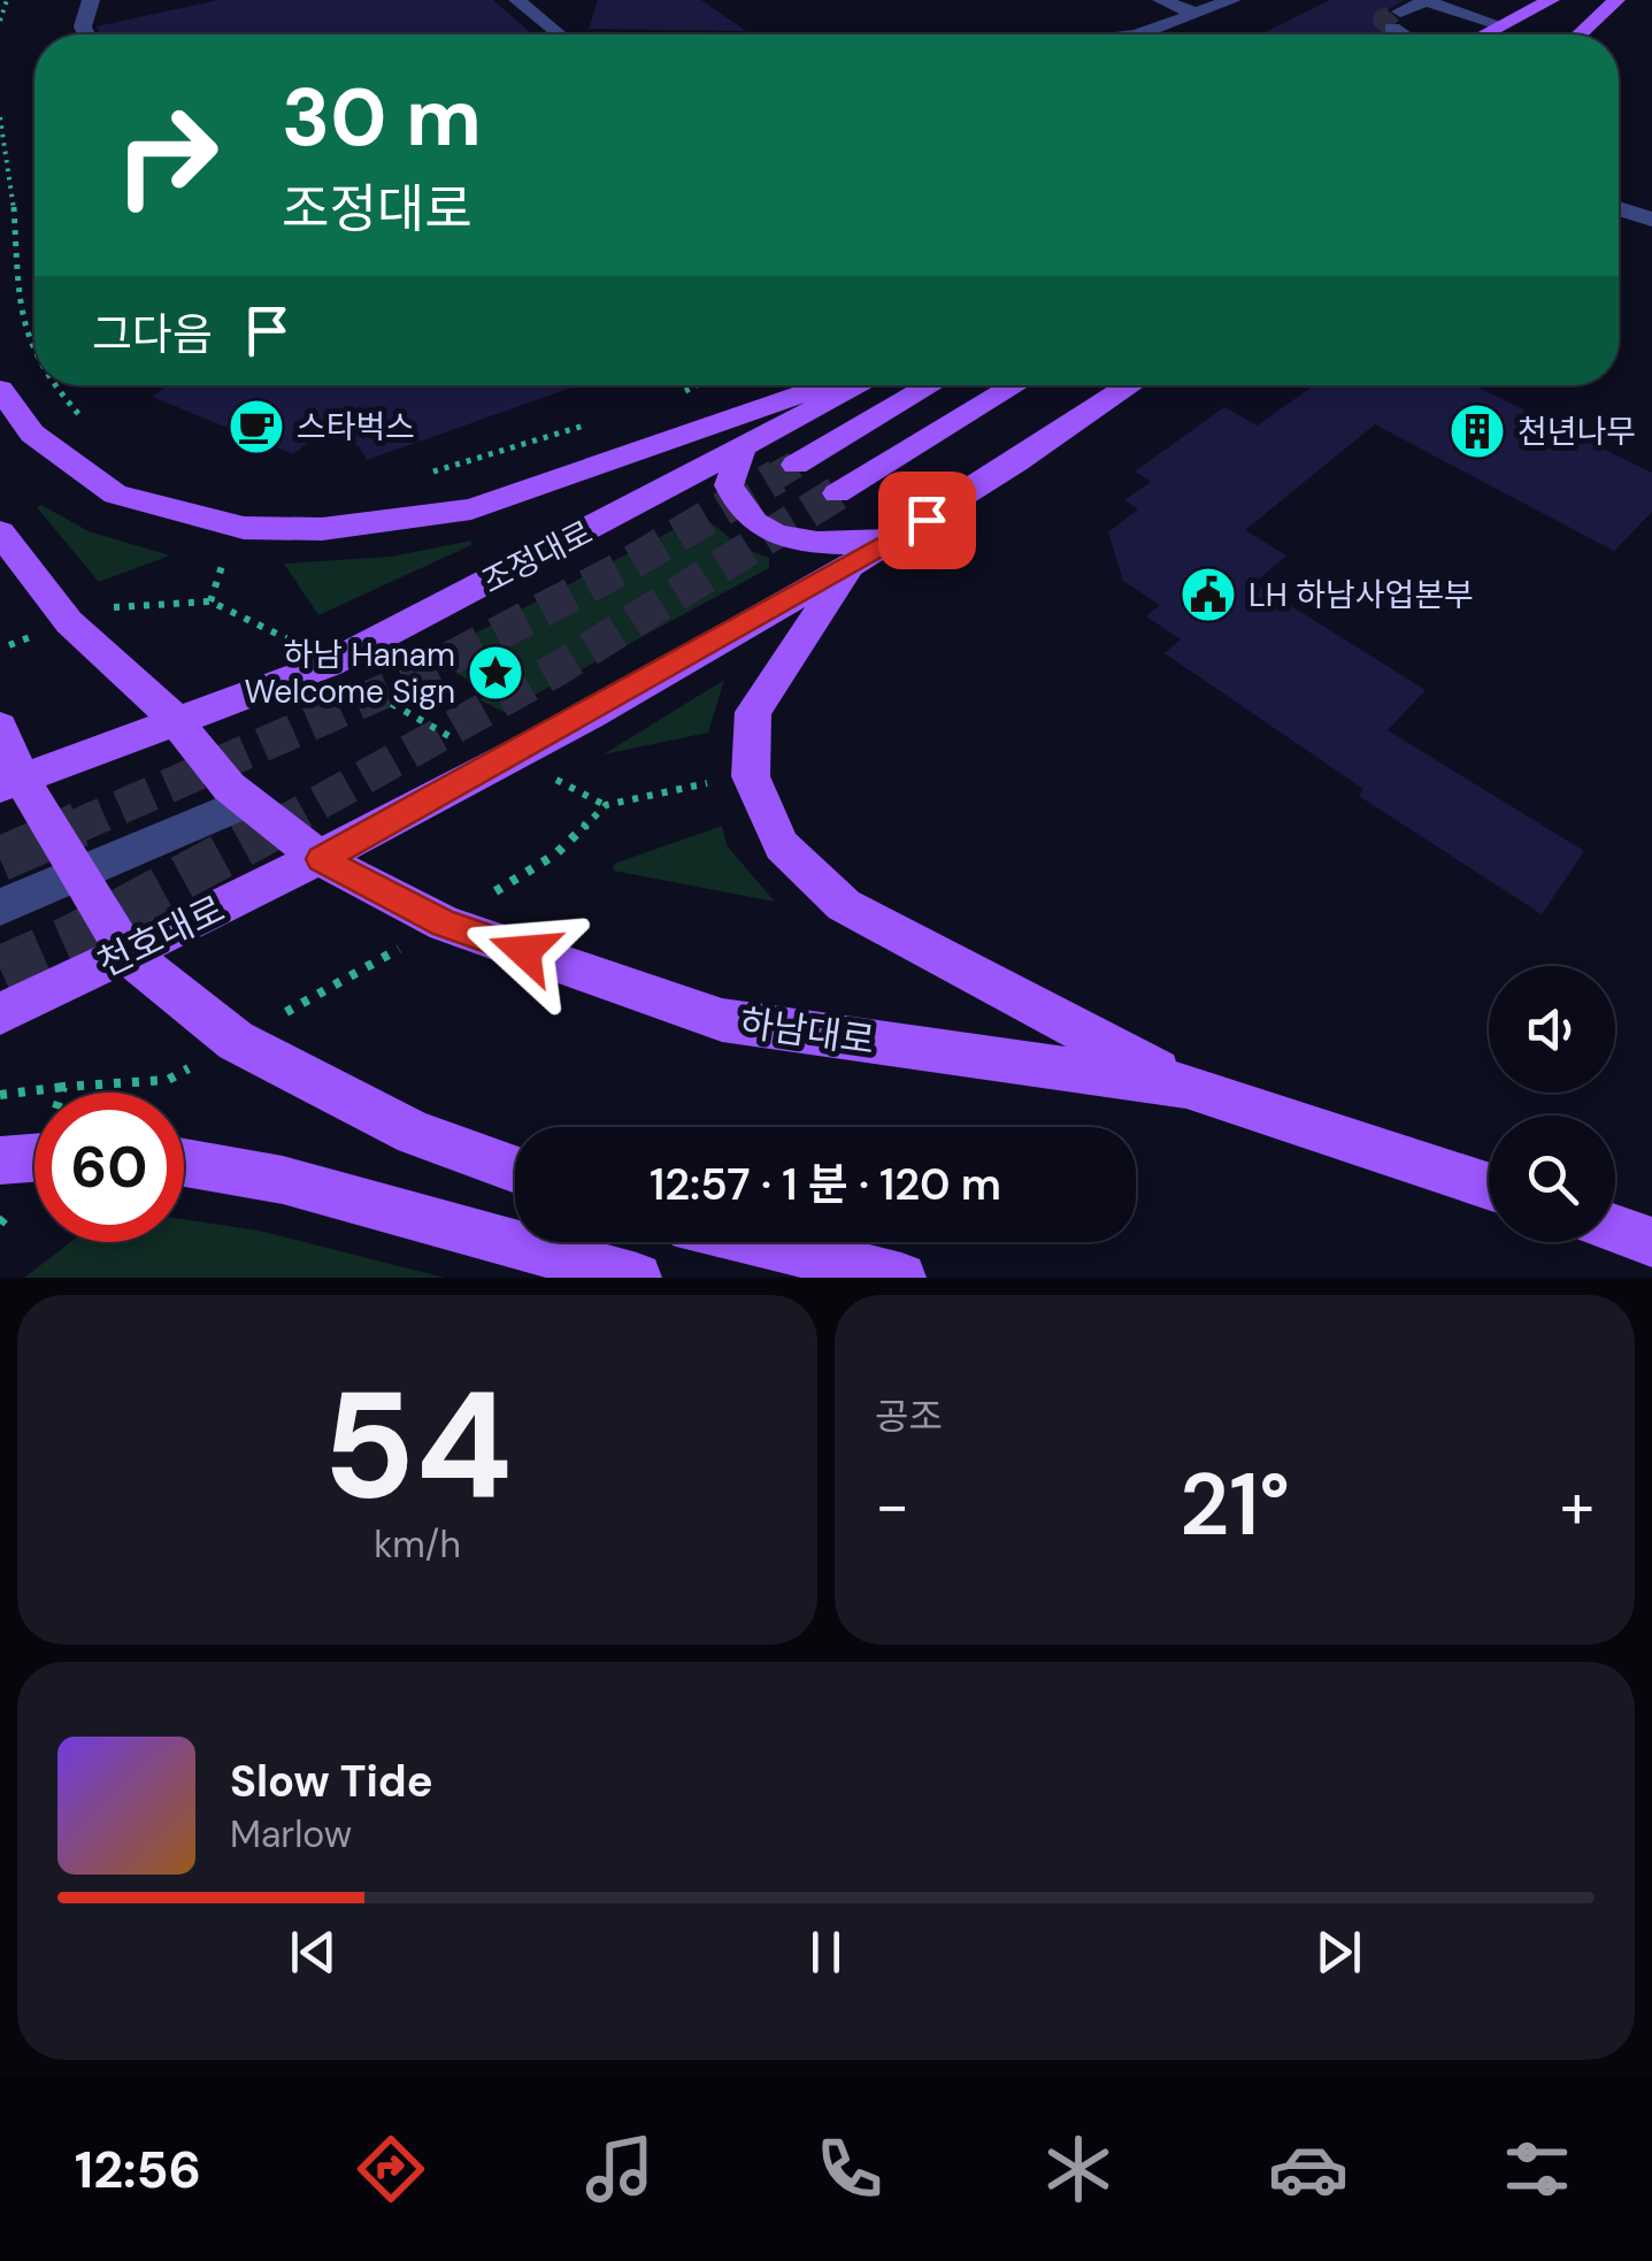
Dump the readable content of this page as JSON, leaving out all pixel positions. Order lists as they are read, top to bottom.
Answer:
{
  "streets": {
    "main road": ["조정대로", "천호대로", "하남대로"]
  },
  "crossings": [
    ["조정대로", "하남대로"],
    ["천호대로", "하남대로"]
  ],
  "places": {
    "cafe": ["스타벅스"],
    "building": ["천년나무"],
    "public building": ["LH 하남사업본부"],
    "place": ["하남 Hanam Welcome Sign"]
  },
  "page": {
    "turn": ["30 m", "조정대로"],
    "then": "그다음",
    "limit": "60",
    "trip": "12:57 · 1 분 · 120 m",
    "tile": [
      ["54", "km/h"],
      "공조"
    ],
    "heat": ["−", "21°", "+"],
    "song": ["Slow Tide", "Marlow"],
    "tabs": "12:56"
  }
}
